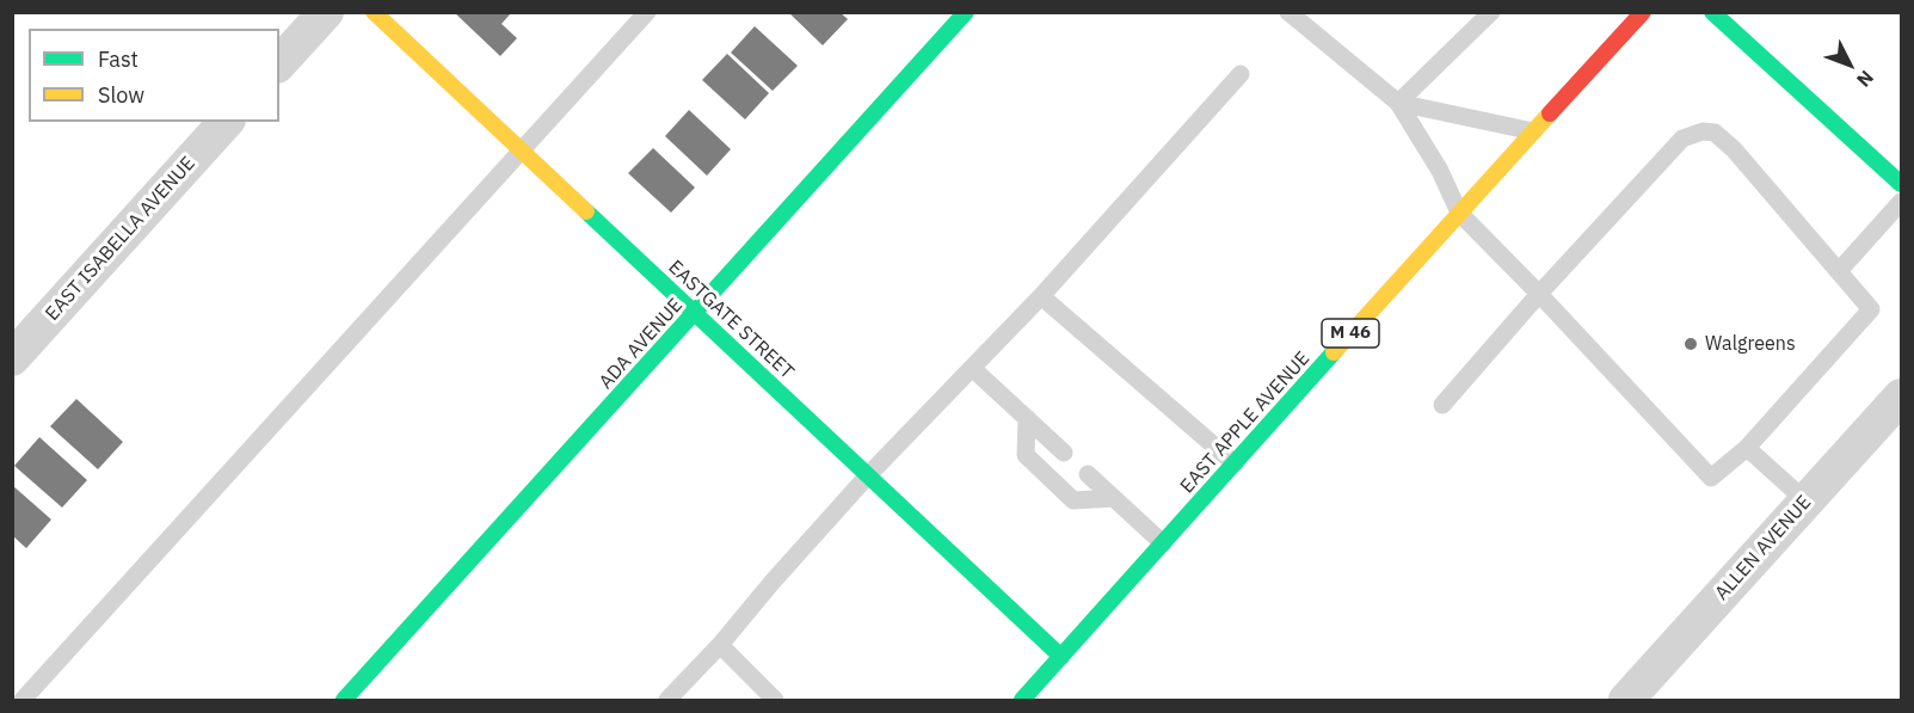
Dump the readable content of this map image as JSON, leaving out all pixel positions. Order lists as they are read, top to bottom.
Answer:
{
  "streets": {
    "street": [
      "EAST ISABELLA AVENUE",
      "EASTGATE STREET",
      "M 46",
      "ADA AVENUE",
      "EAST APPLE AVENUE",
      "ALLEN AVENUE"
    ]
  },
  "crossings": [
    ["EASTGATE STREET", "ADA AVENUE"],
    ["EASTGATE STREET", "EAST APPLE AVENUE"]
  ],
  "places": ["Walgreens"],
  "legend": ["Fast", "Slow"],
  "north": "bottom right"
}
